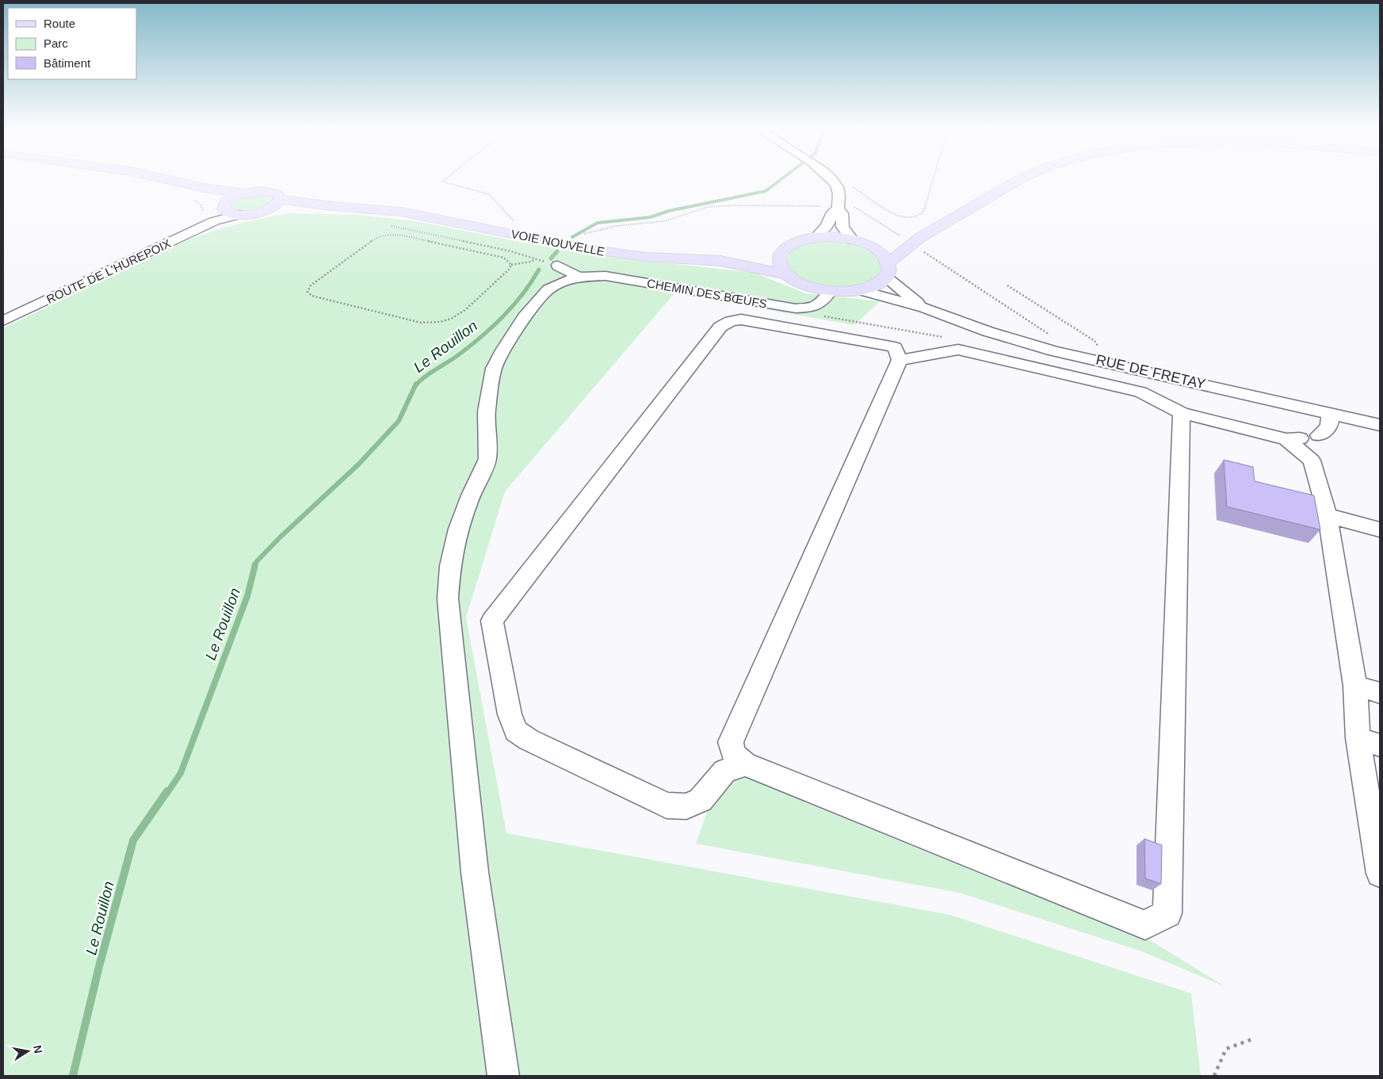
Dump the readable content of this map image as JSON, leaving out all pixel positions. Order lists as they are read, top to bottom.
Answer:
{
  "streets": {
    "main road": ["VOIE NOUVELLE"],
    "street": ["ROUTE DE L'HUREPOIX", "CHEMIN DES BŒUFS", "RUE DE FRETAY"]
  },
  "crossings": [
    ["VOIE NOUVELLE", "CHEMIN DES BŒUFS"],
    ["VOIE NOUVELLE", "RUE DE FRETAY"]
  ],
  "water": ["Le Rouillon"],
  "legend": ["Route", "Parc", "Bâtiment"],
  "north": "right"
}
